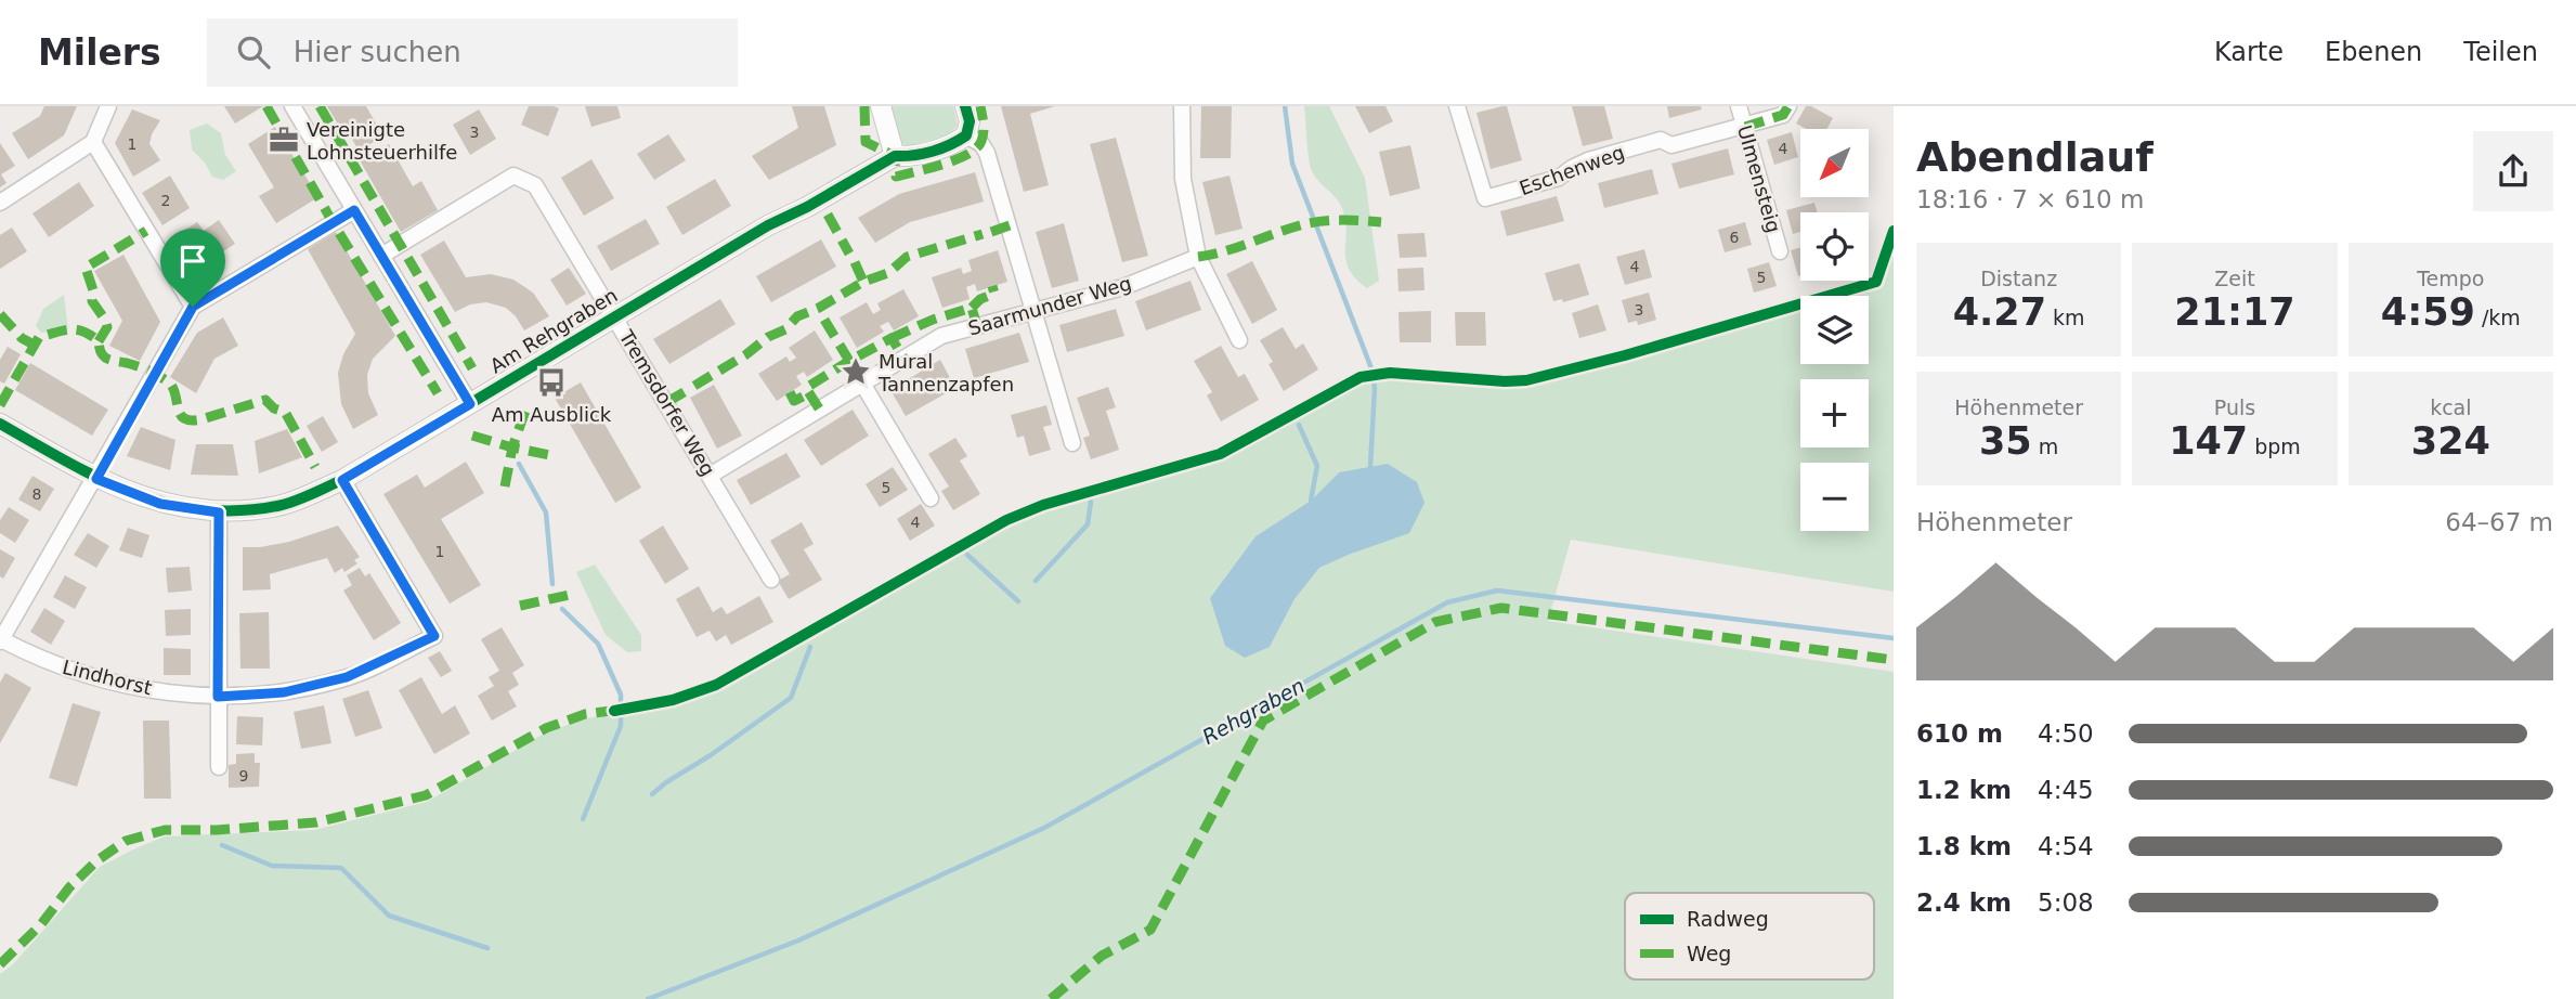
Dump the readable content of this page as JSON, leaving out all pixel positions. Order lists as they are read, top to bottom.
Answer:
{
  "streets": {
    "street": [
      "Eschenweg",
      "Ulmensteig",
      "Saarmunder Weg",
      "Am Rehgraben",
      "Tremsdorfer Weg",
      "Lindhorst"
    ]
  },
  "crossings": [
    ["Eschenweg", "Ulmensteig"],
    ["Saarmunder Weg", "Tremsdorfer Weg"],
    ["Am Rehgraben", "Tremsdorfer Weg"],
    ["Am Rehgraben", "Lindhorst"]
  ],
  "water": ["Rehgraben"],
  "places": {
    "office": ["Vereinigte Lohnsteuerhilfe"],
    "place": ["Mural Tannenzapfen"],
    "bus stop": ["Am Ausblick"]
  },
  "house_numbers": [
    "3",
    "1",
    "4",
    "2",
    "6",
    "4",
    "5",
    "3",
    "5",
    "8",
    "4",
    "1",
    "9"
  ],
  "legend": ["Radweg", "Weg"],
  "north": "bottom left",
  "page": {
    "header": "Milers",
    "search": "Hier suchen",
    "nav": ["Karte", "Ebenen", "Teilen"],
    "heading": ["Abendlauf", "18:16 · 7 × 610 m"],
    "map_buttons": ["+", "−"],
    "stats": [
      ["Distanz", "4.27 km"],
      ["Zeit", "21:17"],
      ["Tempo", "4:59 /km"],
      ["Höhenmeter", "35 m"],
      ["Puls", "147 bpm"],
      ["kcal", "324"]
    ],
    "chart": ["Höhenmeter", "64–67 m"],
    "list": [
      {
        "name": "610 m",
        "note": "4:50"
      },
      {
        "name": "1.2 km",
        "note": "4:45"
      },
      {
        "name": "1.8 km",
        "note": "4:54"
      },
      {
        "name": "2.4 km",
        "note": "5:08"
      }
    ]
  }
}
